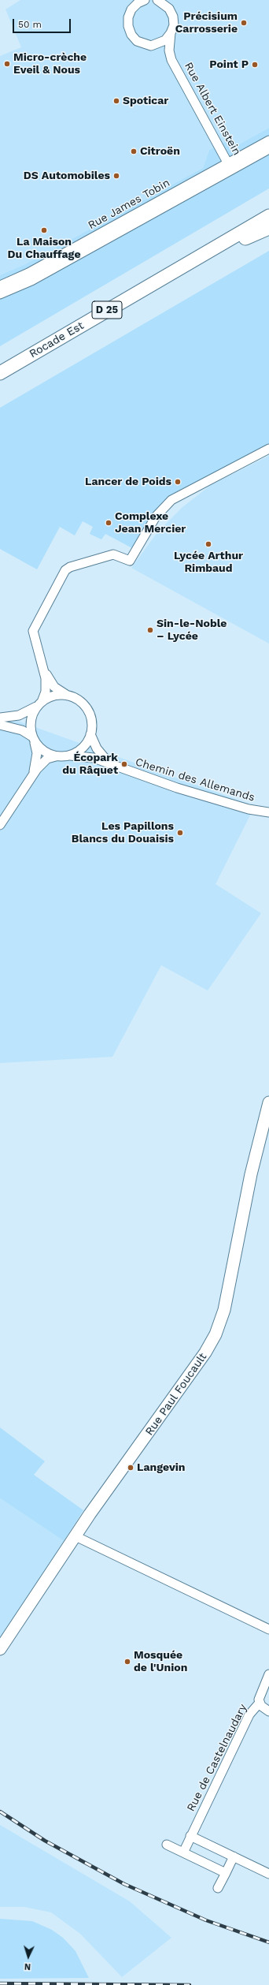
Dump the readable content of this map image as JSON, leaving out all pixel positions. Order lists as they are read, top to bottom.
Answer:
{
  "streets": {
    "main road": ["D 25", "Rocade Est"],
    "street": [
      "Rue Albert Einstein",
      "Rue James Tobin",
      "Chemin des Allemands",
      "Rue Paul Foucault",
      "Rue de Castelnaudary"
    ]
  },
  "crossings": [
    ["Rue Albert Einstein", "Rue James Tobin"]
  ],
  "places": [
    "Précisium Carrosserie",
    "Micro-crèche Eveil & Nous",
    "Point P",
    "Spoticar",
    "Citroën",
    "DS Automobiles",
    "La Maison Du Chauffage",
    "Lancer de Poids",
    "Complexe Jean Mercier",
    "Lycée Arthur Rimbaud",
    "Sin-le-Noble – Lycée",
    "Écopark du Râquet",
    "Les Papillons Blancs du Douaisis",
    "Langevin",
    "Mosquée de l'Union"
  ],
  "scale_bar": "50 m",
  "north": "bottom"
}
